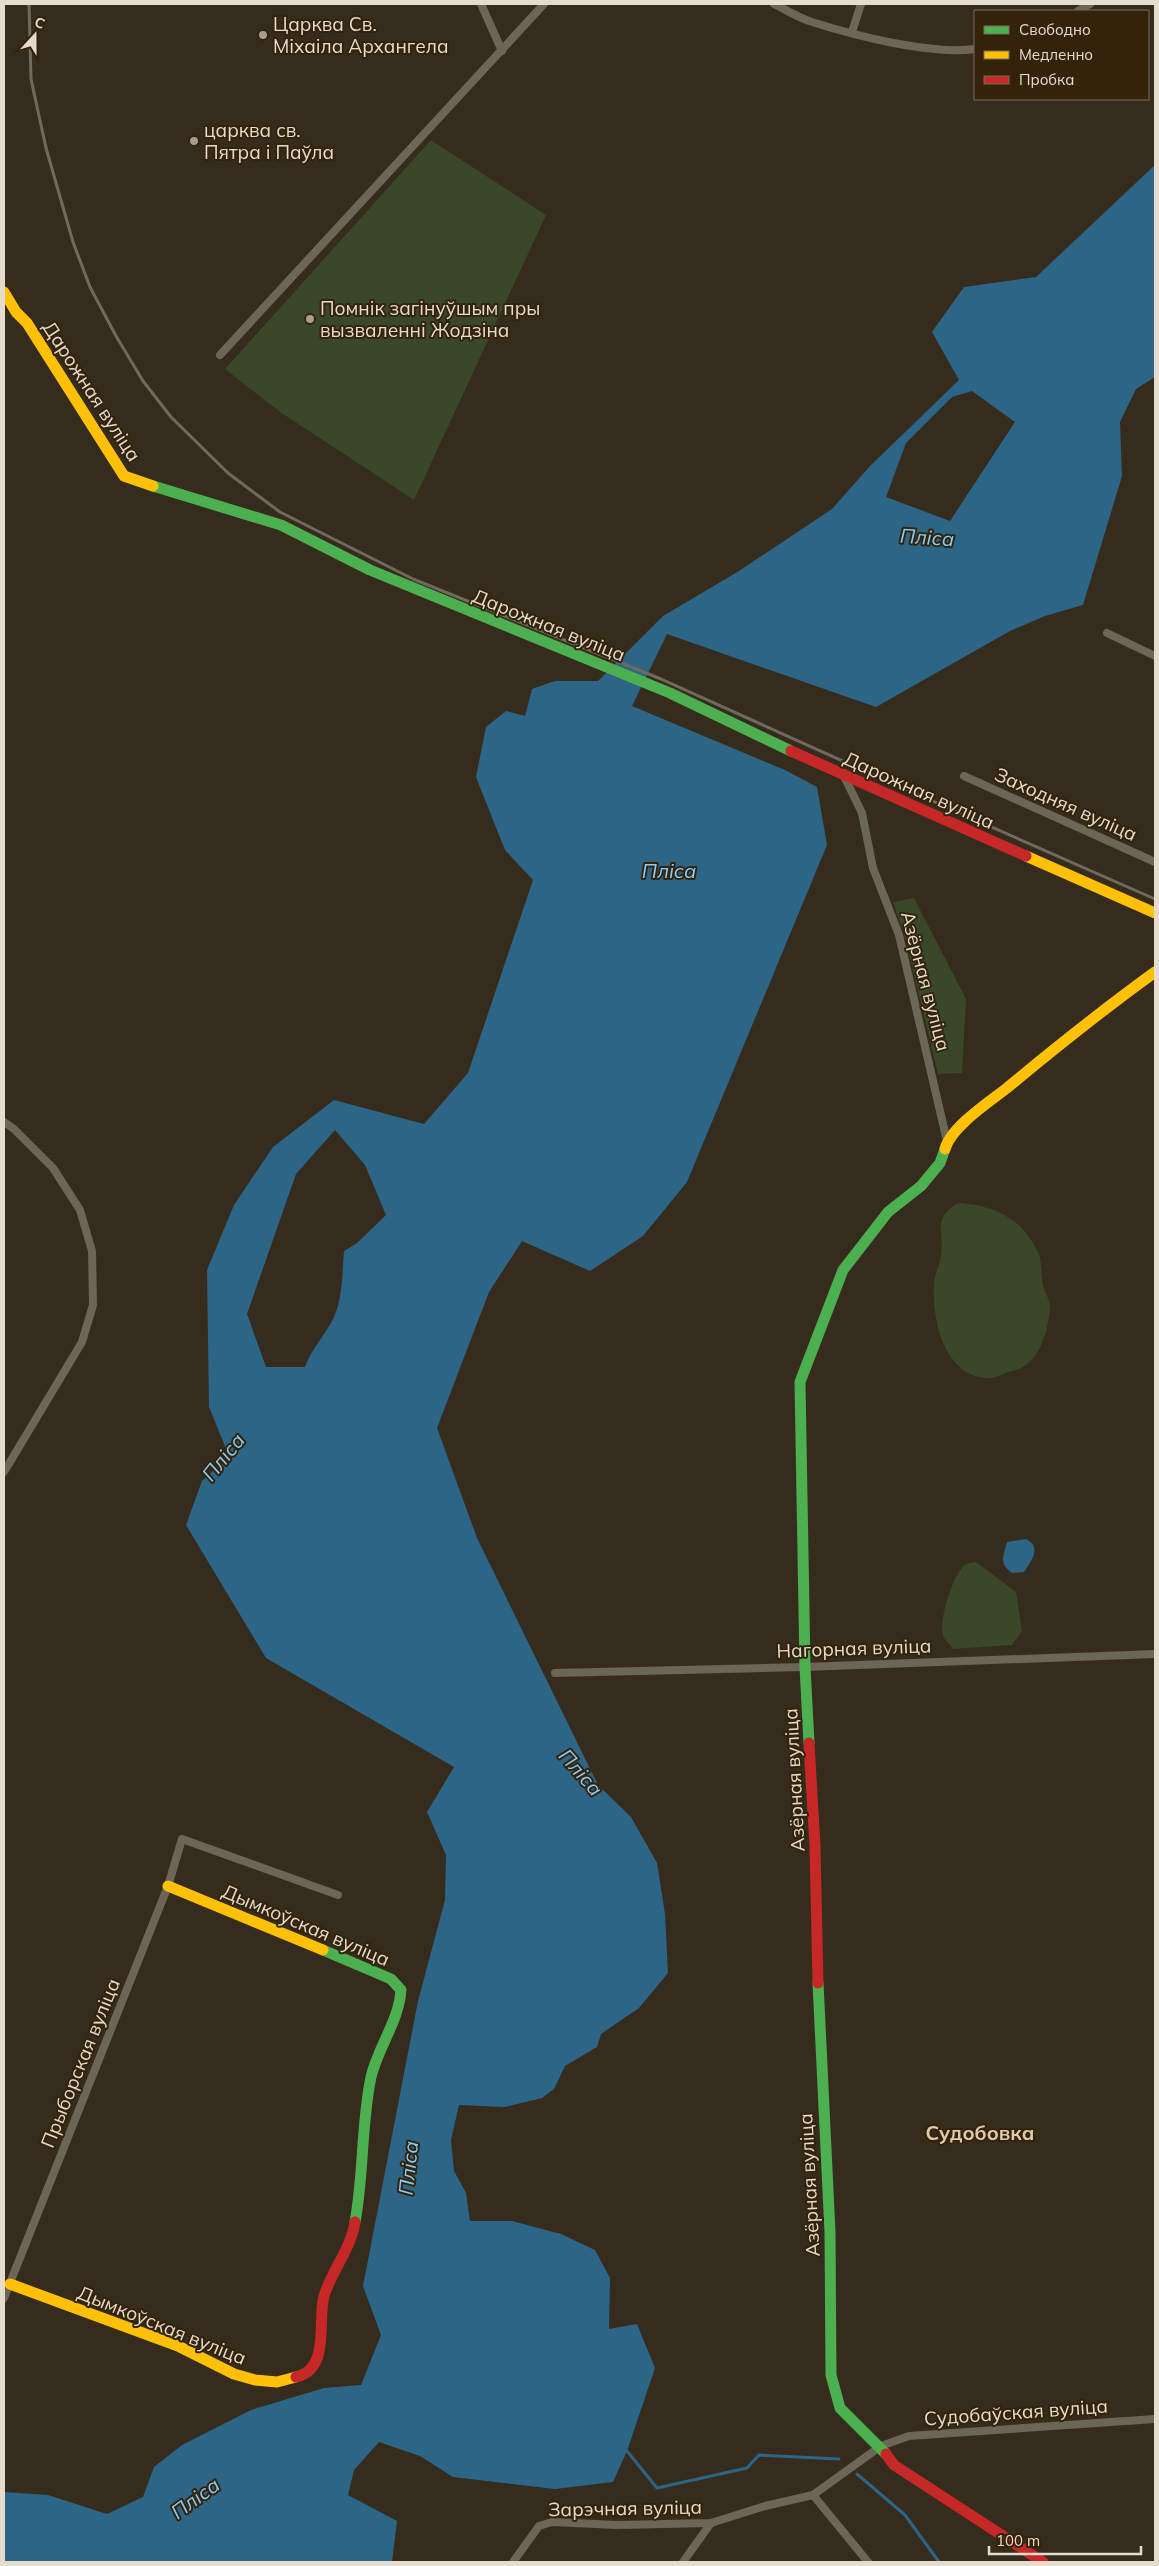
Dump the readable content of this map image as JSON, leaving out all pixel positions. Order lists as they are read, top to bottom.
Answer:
{
  "streets": {
    "street": [
      "Дарожная вуліца",
      "Заходняя вуліца",
      "Азёрная вуліца",
      "Нагорная вуліца",
      "Дымкоўская вуліца",
      "Прыборская вуліца",
      "Судобаўская вуліца",
      "Зарэчная вуліца"
    ]
  },
  "crossings": [
    ["Дарожная вуліца", "Азёрная вуліца"],
    ["Азёрная вуліца", "Нагорная вуліца"],
    ["Азёрная вуліца", "Судобаўская вуліца"],
    ["Азёрная вуліца", "Зарэчная вуліца"],
    ["Дымкоўская вуліца", "Прыборская вуліца"],
    ["Судобаўская вуліца", "Зарэчная вуліца"]
  ],
  "districts": ["Судобовка"],
  "water": ["Пліса"],
  "places": ["Царква Св. Міхаіла Архангела", "царква св. Пятра і Паўла", "Помнік загінуўшым пры вызваленні Жодзіна"],
  "legend": ["Свободно", "Медленно", "Пробка"],
  "scale_bar": "100 m",
  "north": "top"
}
